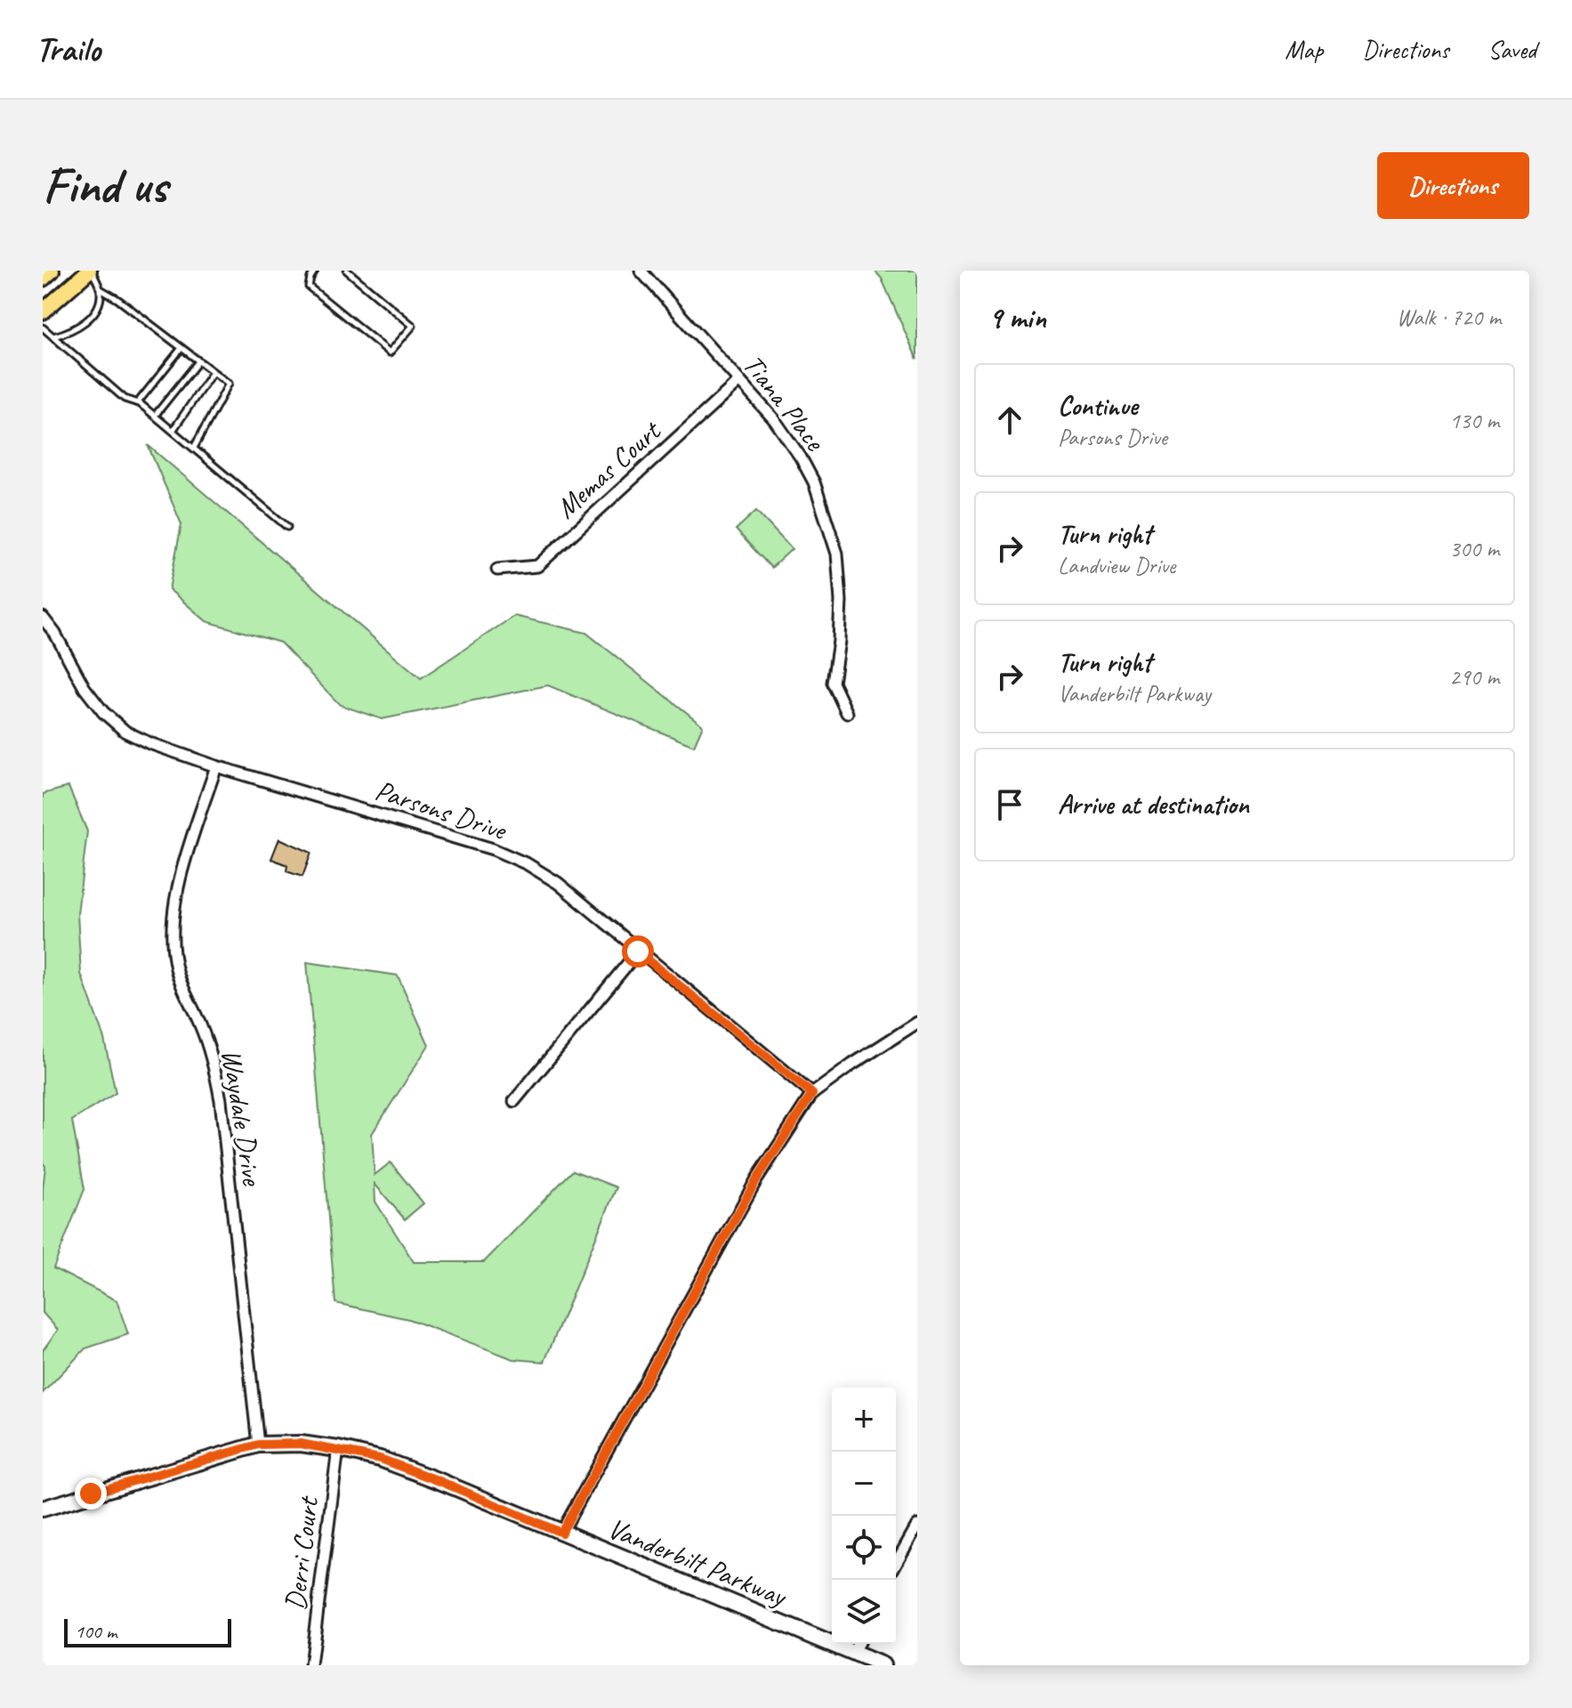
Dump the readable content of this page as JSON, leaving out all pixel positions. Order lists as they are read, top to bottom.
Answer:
{
  "streets": {
    "main road": ["Vanderbilt Parkway"],
    "street": [
      "Tiana Place",
      "Memas Court",
      "Parsons Drive",
      "Waydale Drive",
      "Derri Court"
    ]
  },
  "crossings": [
    ["Tiana Place", "Memas Court"],
    ["Parsons Drive", "Waydale Drive"],
    ["Waydale Drive", "Vanderbilt Parkway"],
    ["Derri Court", "Vanderbilt Parkway"]
  ],
  "scale_bar": "100 m",
  "page": {
    "header": "Trailo",
    "nav": ["Map", "Directions", "Saved"],
    "buttons": "Directions",
    "title": "Find us",
    "heading": ["9 min", "Walk · 720 m"],
    "list": [
      ["Continue", "Parsons Drive", "130 m"],
      ["Turn right", "Landview Drive", "300 m"],
      ["Turn right", "Vanderbilt Parkway", "290 m"],
      "Arrive at destination"
    ],
    "map_buttons": ["+", "−"],
    "scale": "100 m"
  }
}
